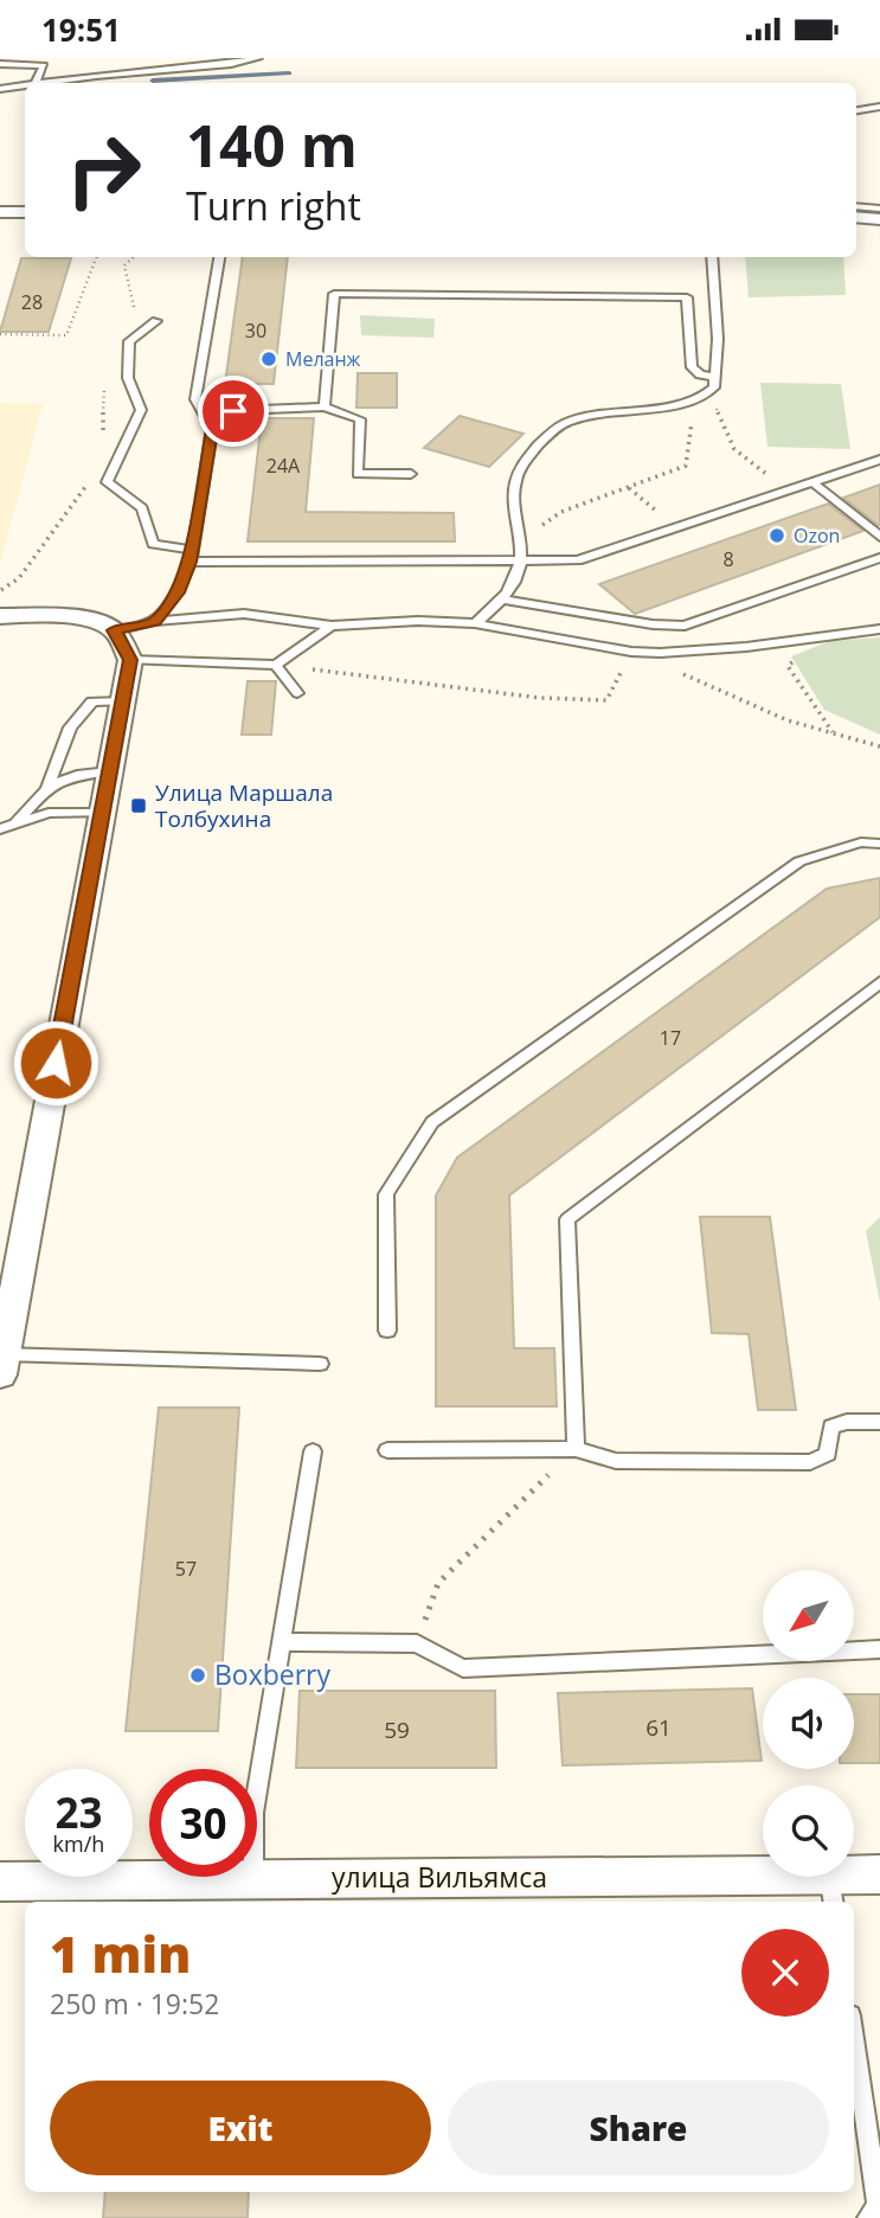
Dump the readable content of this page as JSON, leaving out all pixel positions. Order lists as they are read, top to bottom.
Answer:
{
  "streets": {
    "street": ["улица Вильямса"]
  },
  "places": {
    "other": ["Меланж", "Ozon", "Boxberry"],
    "transit": ["Улица Маршала Толбухина"]
  },
  "house_numbers": [
    "28",
    "30",
    "24А",
    "8",
    "17",
    "57",
    "61",
    "59"
  ],
  "north": "bottom left",
  "page": {
    "status": "19:51",
    "turn": ["140 m", "Turn right"],
    "speed": "23 km/h",
    "limit": "30",
    "heading": ["1 min", "250 m · 19:52"],
    "buttons": ["Exit", "Share"]
  }
}
